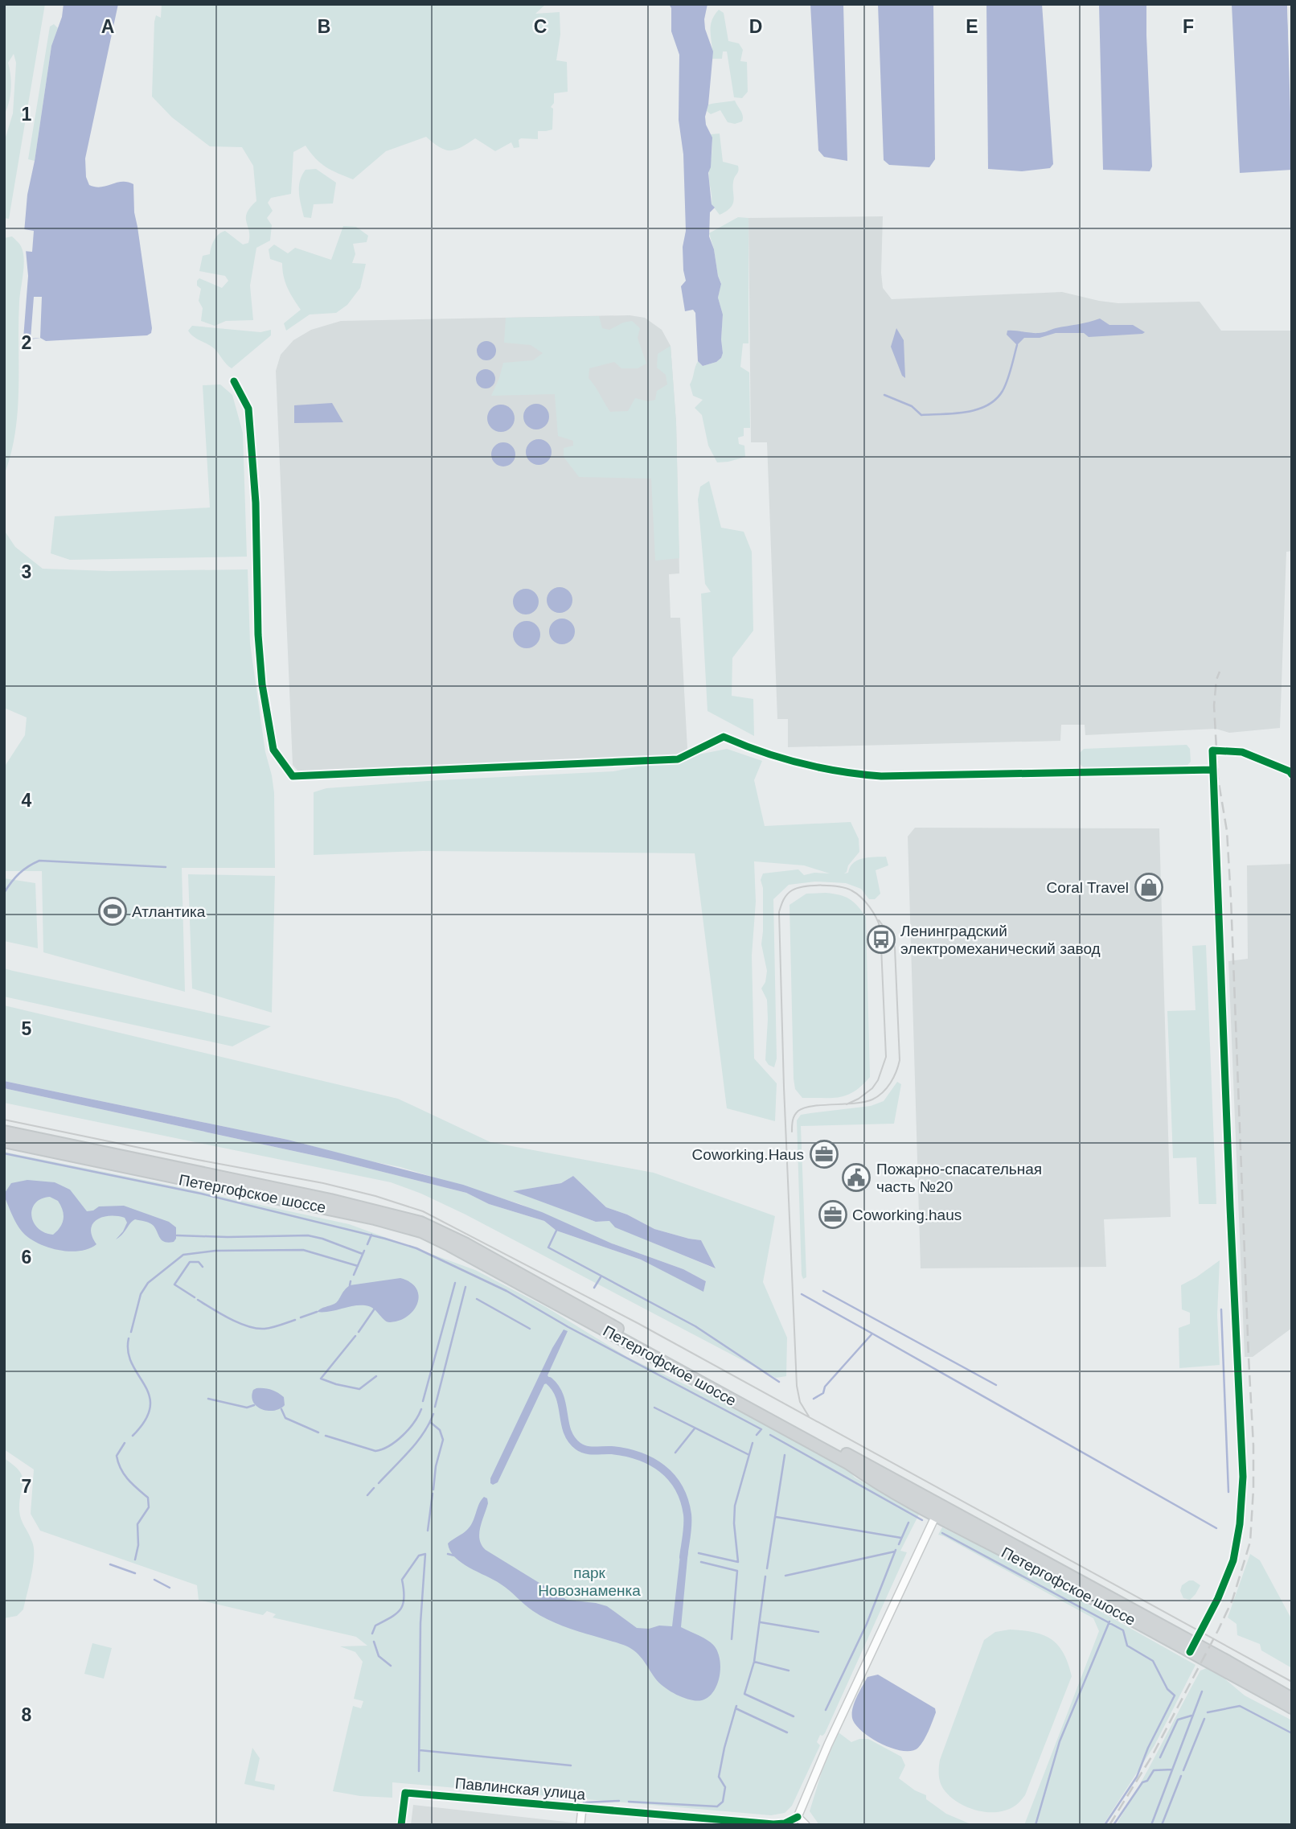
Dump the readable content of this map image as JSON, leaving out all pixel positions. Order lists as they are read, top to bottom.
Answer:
{
  "streets": {
    "main road": ["Петергофское шоссе"],
    "street": ["Павлинская улица"]
  },
  "parks": ["парк Новознаменка"],
  "places": {
    "shop": ["Coral Travel"],
    "sports": ["Атлантика"],
    "bus stop": ["Ленинградский электромеханический завод"],
    "office": ["Coworking.Haus", "Coworking.haus"],
    "public building": ["Пожарно-спасательная часть №20"]
  },
  "grid": {
    "columns": [
      "A",
      "B",
      "C",
      "D",
      "E",
      "F"
    ],
    "rows": [
      "1",
      "2",
      "3",
      "4",
      "5",
      "6",
      "7",
      "8"
    ]
  }
}
